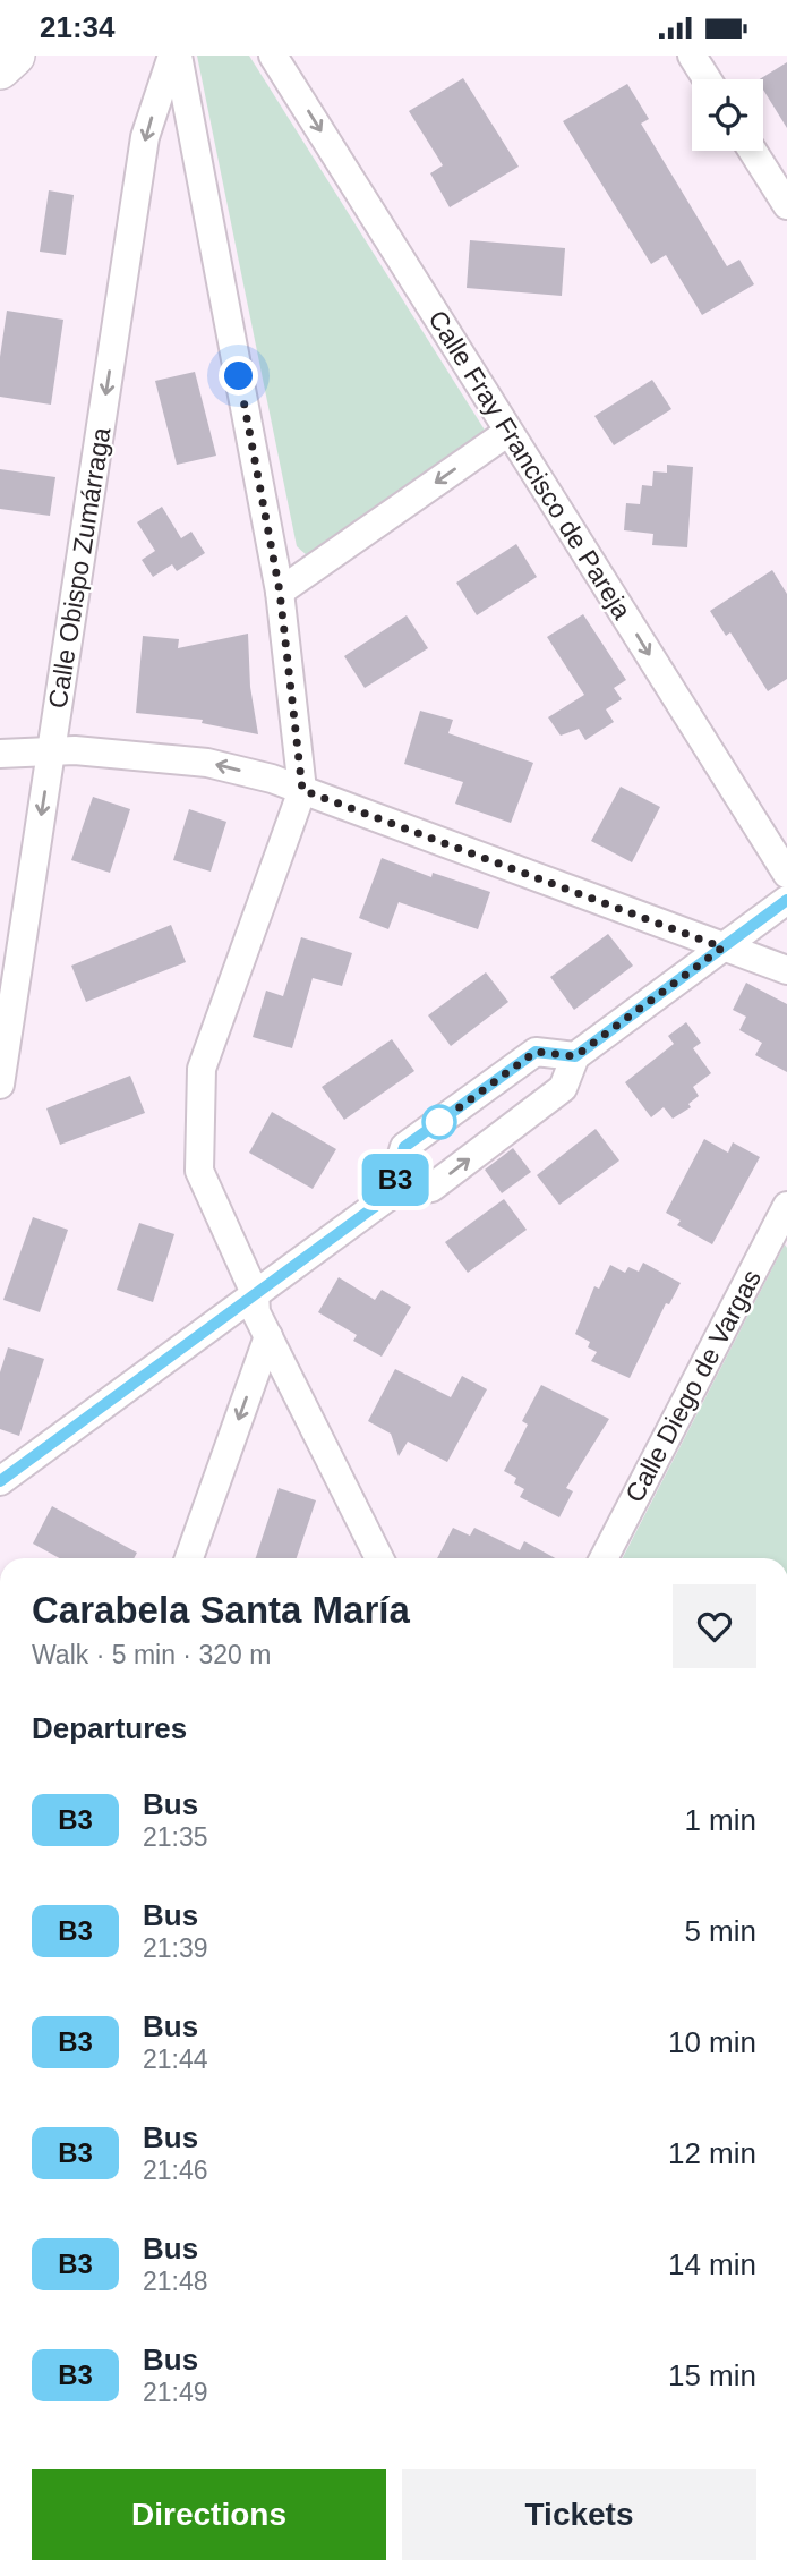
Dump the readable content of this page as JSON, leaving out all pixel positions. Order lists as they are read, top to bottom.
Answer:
{
  "streets": {
    "street": ["Calle Fray Francisco de Pareja", "Calle Obispo Zumárraga", "Calle Diego de Vargas"]
  },
  "lines": ["bus line B3"],
  "page": {
    "status": "21:34",
    "on_map": "B3",
    "heading": [
      ["Carabela Santa María", "Walk · 5 min · 320 m"],
      "Departures"
    ],
    "list": [
      {
        "mark": "B3",
        "name": "Bus",
        "note": "21:35",
        "value": "1 min"
      },
      {
        "mark": "B3",
        "name": "Bus",
        "note": "21:39",
        "value": "5 min"
      },
      {
        "mark": "B3",
        "name": "Bus",
        "note": "21:44",
        "value": "10 min"
      },
      {
        "mark": "B3",
        "name": "Bus",
        "note": "21:46",
        "value": "12 min"
      },
      {
        "mark": "B3",
        "name": "Bus",
        "note": "21:48",
        "value": "14 min"
      },
      {
        "mark": "B3",
        "name": "Bus",
        "note": "21:49",
        "value": "15 min"
      }
    ],
    "buttons": ["Directions", "Tickets"]
  }
}
